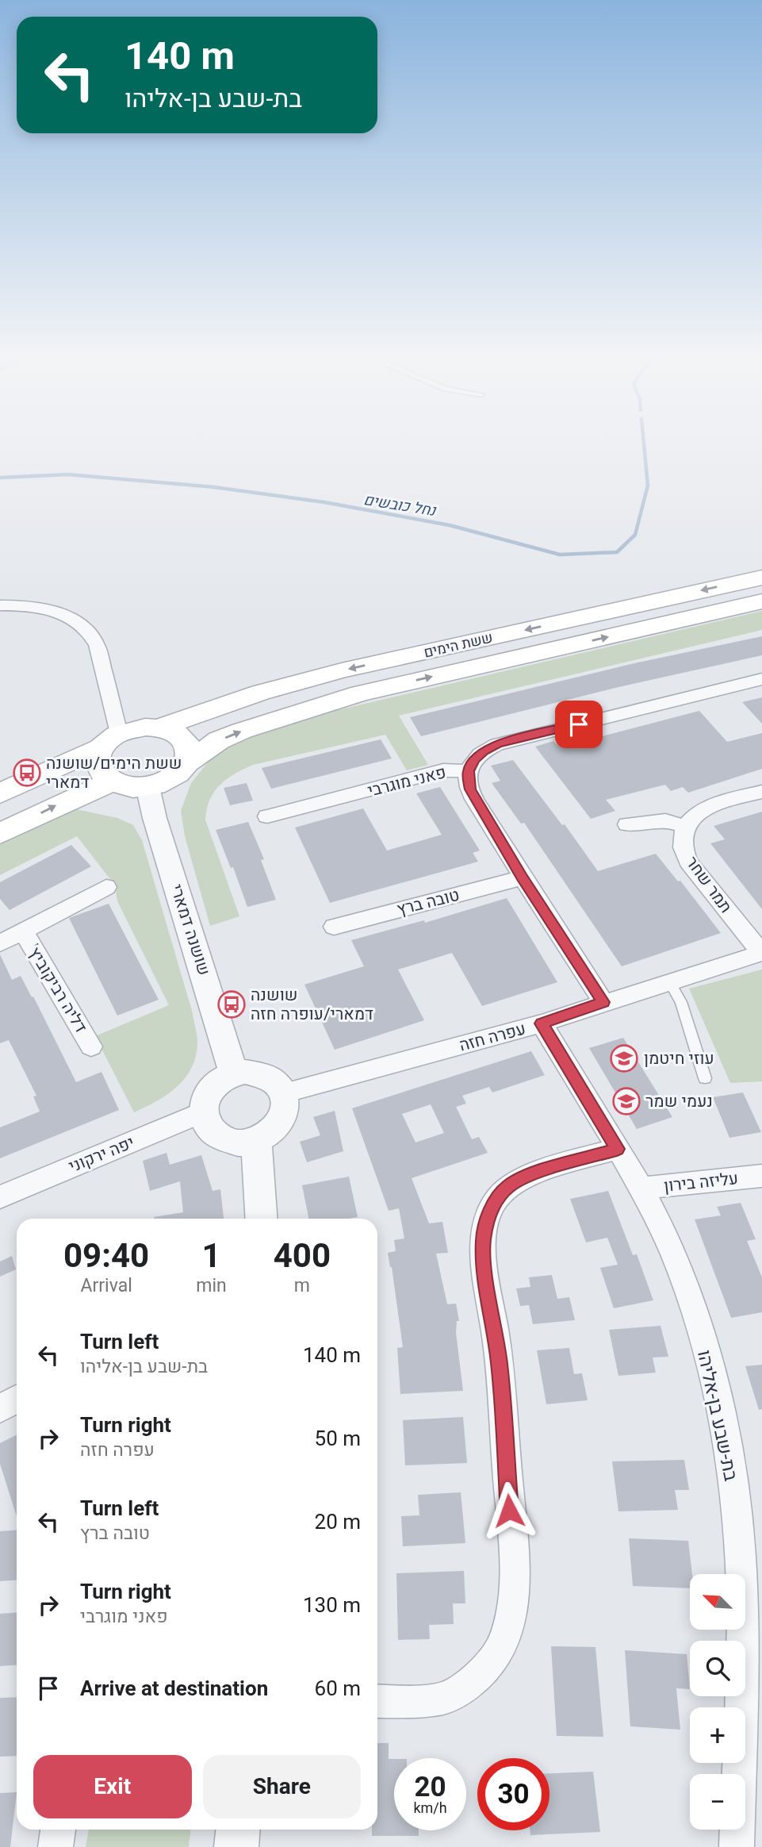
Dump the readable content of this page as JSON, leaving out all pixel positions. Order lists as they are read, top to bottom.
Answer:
{
  "streets": {
    "main road": ["ששת הימים"],
    "street": [
      "פאני מוגרבי",
      "תמר שחר",
      "טובה ברץ",
      "שושנה דמארי",
      "'דליה רביקוביץ",
      "עפרה חזה",
      "יפה ירקוני",
      "עליזה בירון",
      "בת-שבע בן-אליהו"
    ]
  },
  "crossings": [
    ["ששת הימים", "שושנה דמארי"],
    ["תמר שחר", "עפרה חזה"],
    ["שושנה דמארי", "עפרה חזה"],
    ["שושנה דמארי", "יפה ירקוני"],
    ["עפרה חזה", "יפה ירקוני"],
    ["עפרה חזה", "בת-שבע בן-אליהו"],
    ["עליזה בירון", "בת-שבע בן-אליהו"]
  ],
  "water": ["נחל כובשים"],
  "places": {
    "bus stop": ["ששת הימים/שושנה דמארי", "שושנה דמארי/עופרה חזה"],
    "school or university": ["עוזי חיטמן", "נעמי שמר"]
  },
  "north": "top left",
  "page": {
    "turn": ["140 m", "בת-שבע בן-אליהו"],
    "eta": [
      "09:40",
      "Arrival",
      "1",
      "min",
      "400",
      "m"
    ],
    "list": [
      {
        "name": "Turn left",
        "note": "בת-שבע בן-אליהו",
        "value": "140 m"
      },
      {
        "name": "Turn right",
        "note": "עפרה חזה",
        "value": "50 m"
      },
      {
        "name": "Turn left",
        "note": "טובה ברץ",
        "value": "20 m"
      },
      {
        "name": "Turn right",
        "note": "פאני מוגרבי",
        "value": "130 m"
      },
      {
        "name": "Arrive at destination",
        "value": "60 m"
      }
    ],
    "map_buttons": ["+", "−"],
    "buttons": ["Exit", "Share"],
    "speed": "20 km/h",
    "limit": "30"
  }
}
